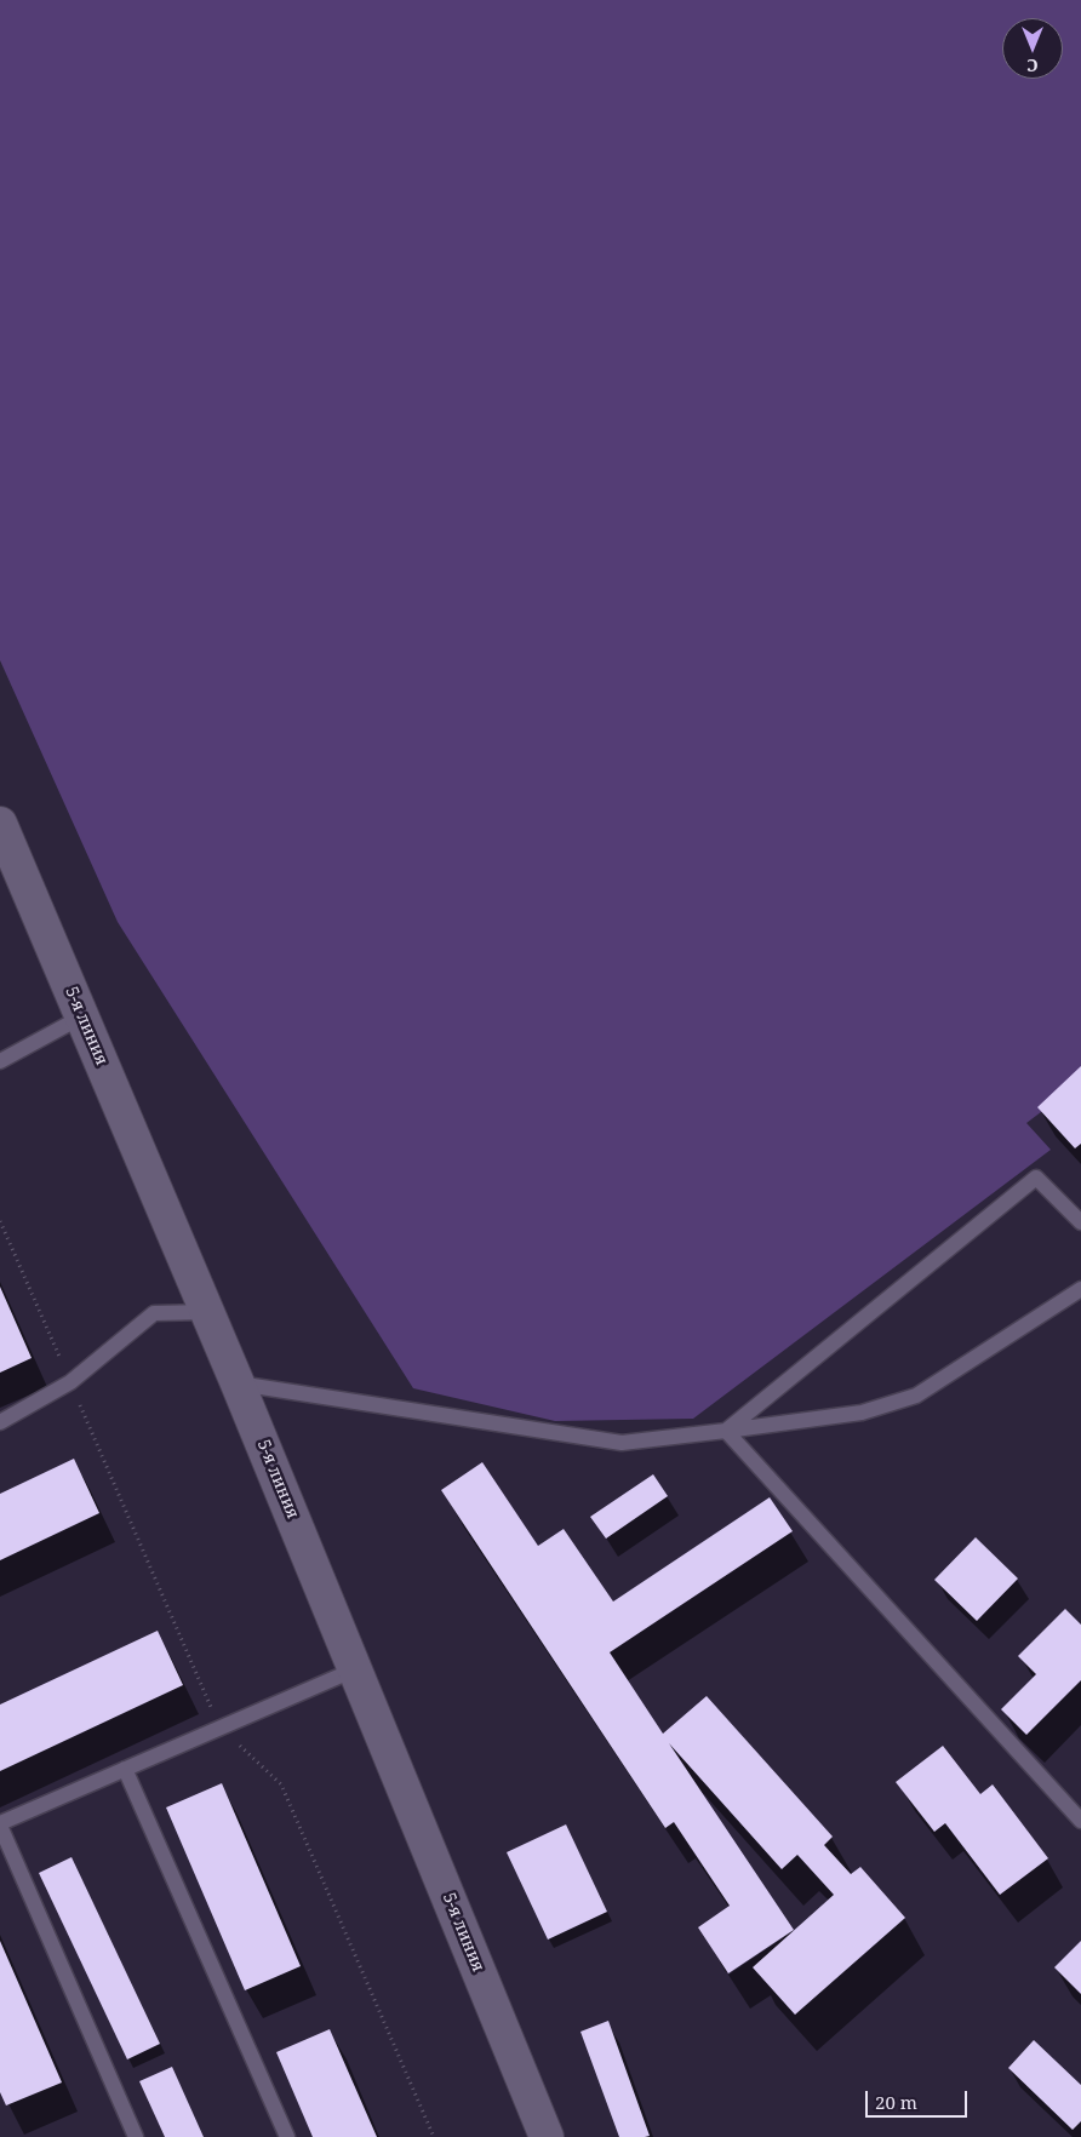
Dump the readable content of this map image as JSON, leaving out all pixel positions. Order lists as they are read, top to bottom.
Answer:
{
  "streets": {
    "street": ["5-я линия"]
  },
  "scale_bar": "20 m",
  "north": "bottom"
}
